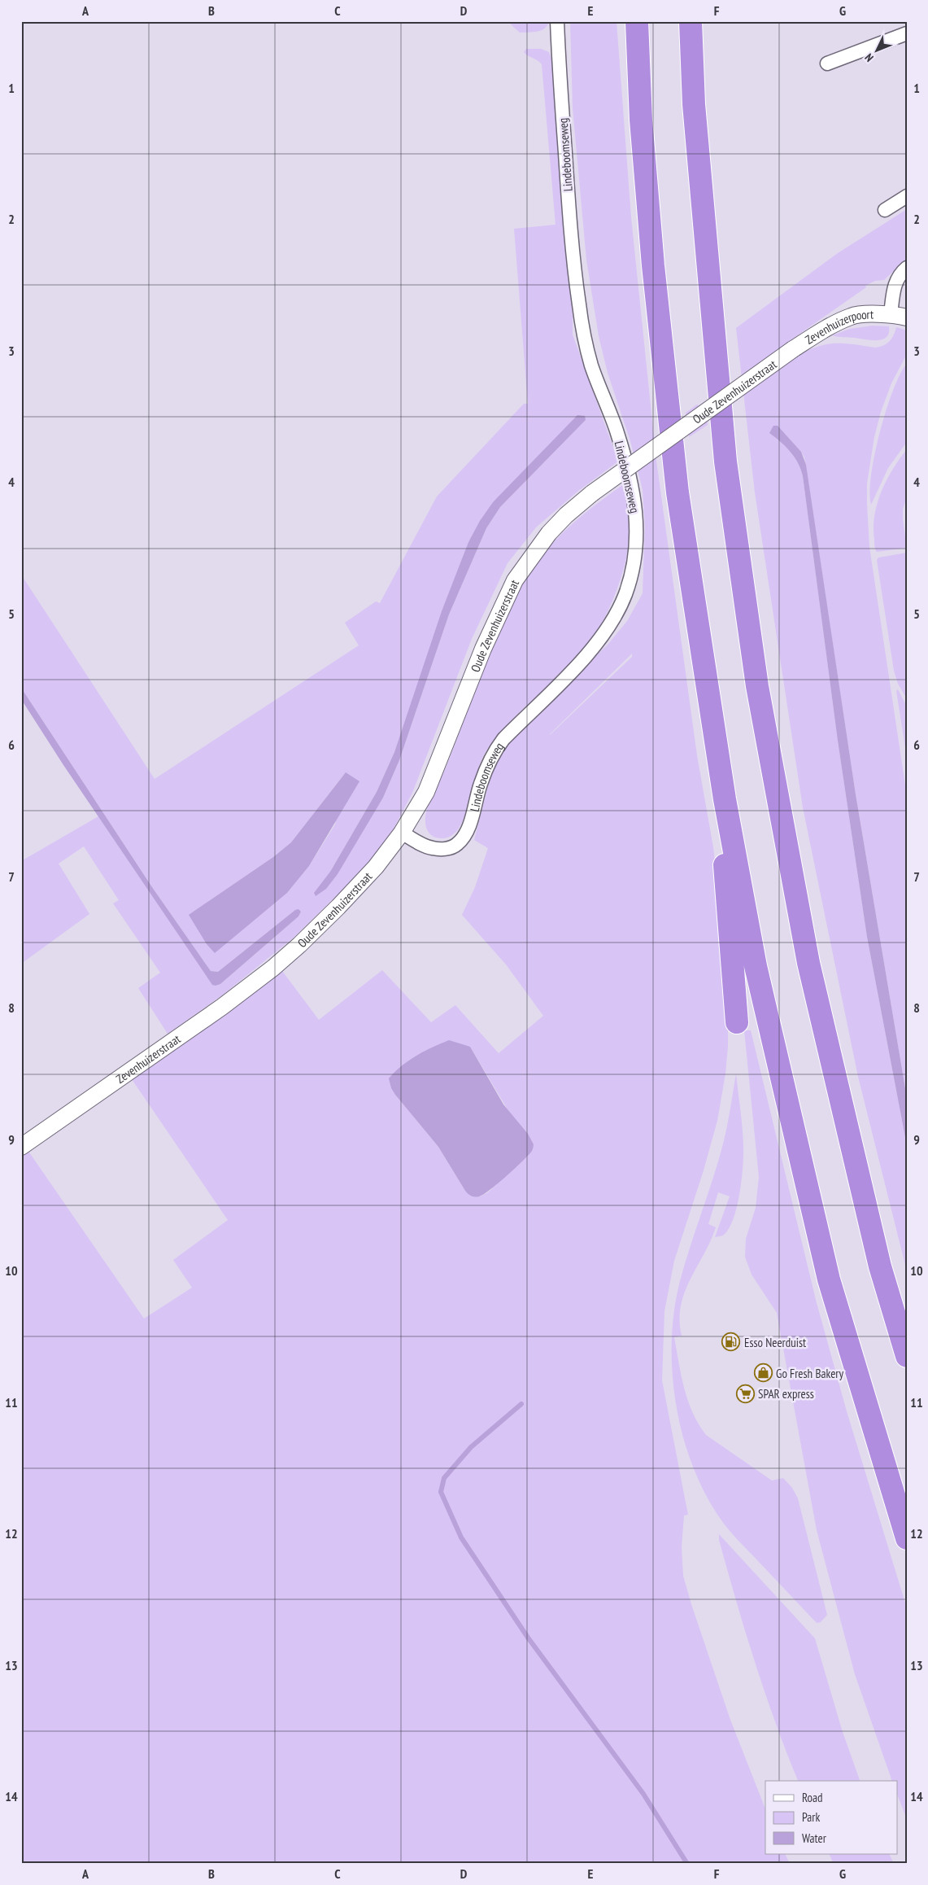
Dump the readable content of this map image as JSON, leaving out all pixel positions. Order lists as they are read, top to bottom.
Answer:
{
  "streets": {
    "street": [
      "Lindeboomseweg",
      "Zevenhuizerpoort",
      "Oude Zevenhuizerstraat",
      "Zevenhuizerstraat"
    ]
  },
  "crossings": [
    ["Lindeboomseweg", "Oude Zevenhuizerstraat"],
    ["Zevenhuizerpoort", "Oude Zevenhuizerstraat"],
    ["Oude Zevenhuizerstraat", "Zevenhuizerstraat"]
  ],
  "places": {
    "fuel station": ["Esso Neerduist"],
    "shop": ["Go Fresh Bakery"],
    "supermarket": ["SPAR express"]
  },
  "legend": ["Road", "Park", "Water"],
  "north": "bottom left",
  "grid": {
    "columns": [
      "A",
      "B",
      "C",
      "D",
      "E",
      "F",
      "G"
    ],
    "rows": [
      "1",
      "2",
      "3",
      "4",
      "5",
      "6",
      "7",
      "8",
      "9",
      "10",
      "11",
      "12",
      "13",
      "14"
    ]
  }
}
